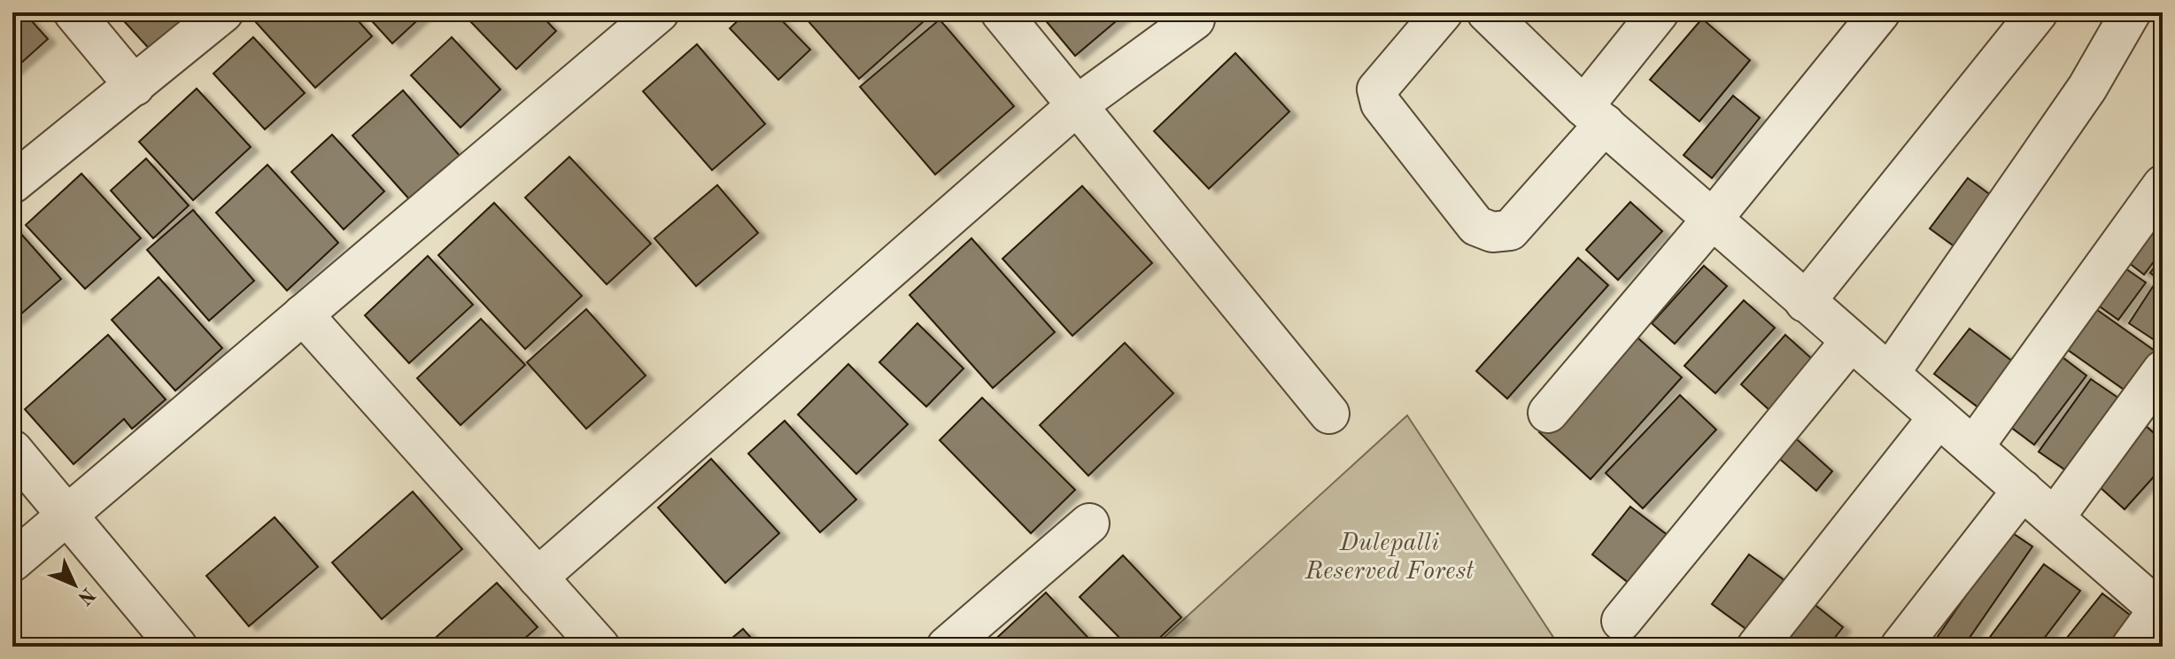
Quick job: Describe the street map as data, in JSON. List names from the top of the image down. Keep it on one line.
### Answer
{"parks":["Dulepalli Reserved Forest"],"north":"bottom right"}
